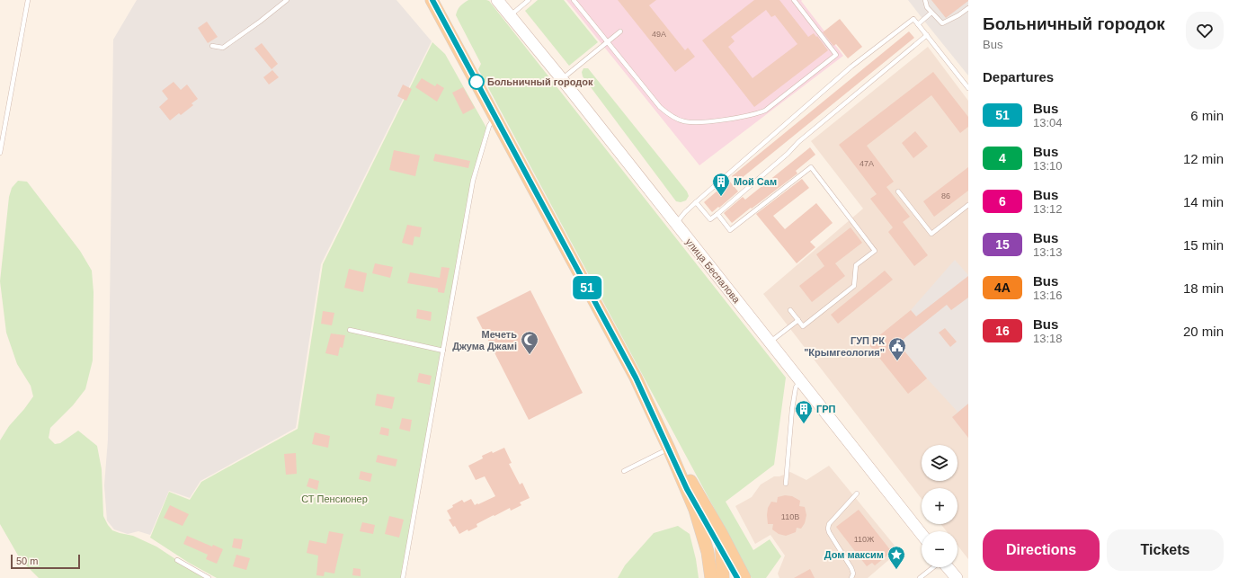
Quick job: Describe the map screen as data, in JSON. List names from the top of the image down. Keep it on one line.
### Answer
{"streets":{"main road":["улица Беспалова"]},"parks":["СТ Пенсионер"],"places":{"other":["Больничный городок"],"building":["Мой Сам","ГРП"],"mosque":["Мечеть Джума Джамі"],"public building":["ГУП РК \"Крымгеология\""],"place":["Дом максим"]},"lines":["bus line 51"],"house_numbers":["49А","47А","86","110В","110Ж"],"scale_bar":"50 m","page":{"on_map":"51","heading":[["Больничный городок","Bus"],"Departures"],"list":[{"mark":"51","name":"Bus","note":"13:04","value":"6 min"},{"mark":"4","name":"Bus","note":"13:10","value":"12 min"},{"mark":"6","name":"Bus","note":"13:12","value":"14 min"},{"mark":"15","name":"Bus","note":"13:13","value":"15 min"},{"mark":"4А","name":"Bus","note":"13:16","value":"18 min"},{"mark":"16","name":"Bus","note":"13:18","value":"20 min"}],"map_buttons":["+","−"],"buttons":["Directions","Tickets"],"scale":"50 m"}}
